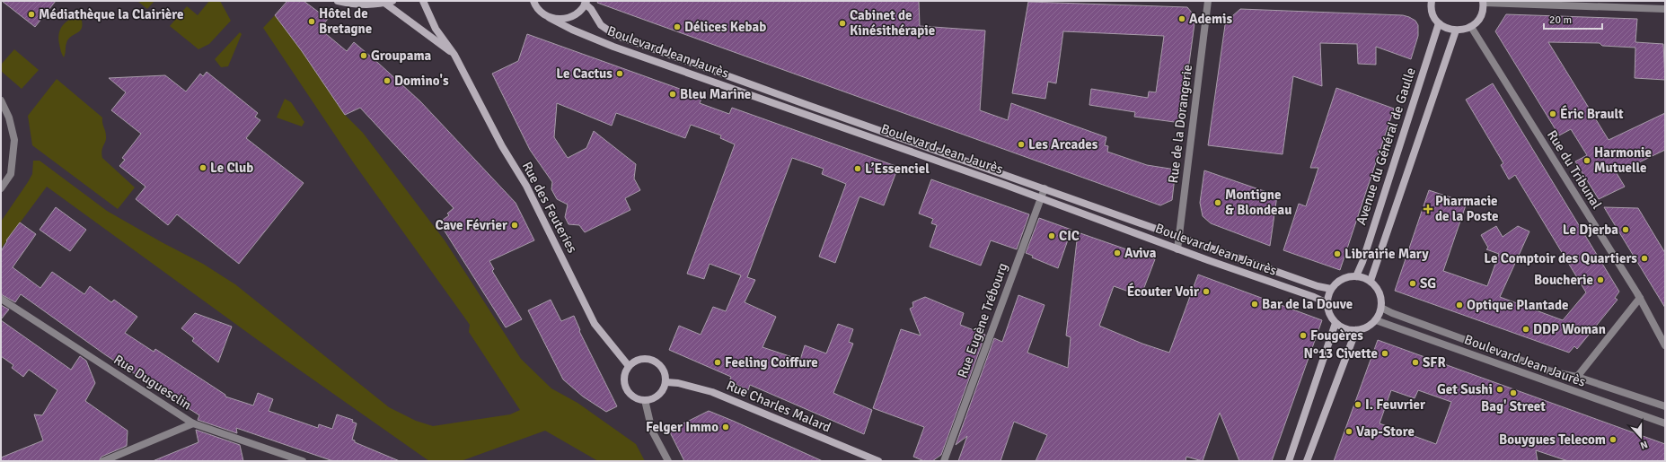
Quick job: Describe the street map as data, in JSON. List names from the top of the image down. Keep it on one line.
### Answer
{"streets":{"main road":["Boulevard Jean Jaurès","Avenue du Général de Gaulle","Rue des Feuteries","Rue Charles Malard"],"street":["Rue de la Dorangerie","Rue du Tribunal","Rue Eugène Trébourg","Rue Duguesclin"]},"crossings":[["Boulevard Jean Jaurès","Rue de la Dorangerie"],["Boulevard Jean Jaurès","Avenue du Général de Gaulle"],["Boulevard Jean Jaurès","Rue Eugène Trébourg"],["Rue des Feuteries","Rue Charles Malard"]],"places":{"other":["Médiathèque la Clairière","Ademis","Hôtel de Bretagne","Cabinet de Kinésithérapie","Délices Kebab","Groupama","Le Cactus","Domino's","Bleu Marine","Éric Brault","Les Arcades","Harmonie Mutuelle","Le Club","L’Essenciel","Montigne & Blondeau","Cave Février","Le Djerba","CIC","Aviva","Librairie Mary","Le Comptoir des Quartiers","Boucherie","SG","Écouter Voir","Bar de la Douve","Optique Plantade","DDP Woman","Fougères","N°13 Civette","Feeling Coiffure","SFR","Get Sushi","Bag' Street","I. Feuvrier","Felger Immo","Vap-Store","Bouygues Telecom"],"health":["Pharmacie de la Poste"]},"scale_bar":"20 m","north":"bottom"}
